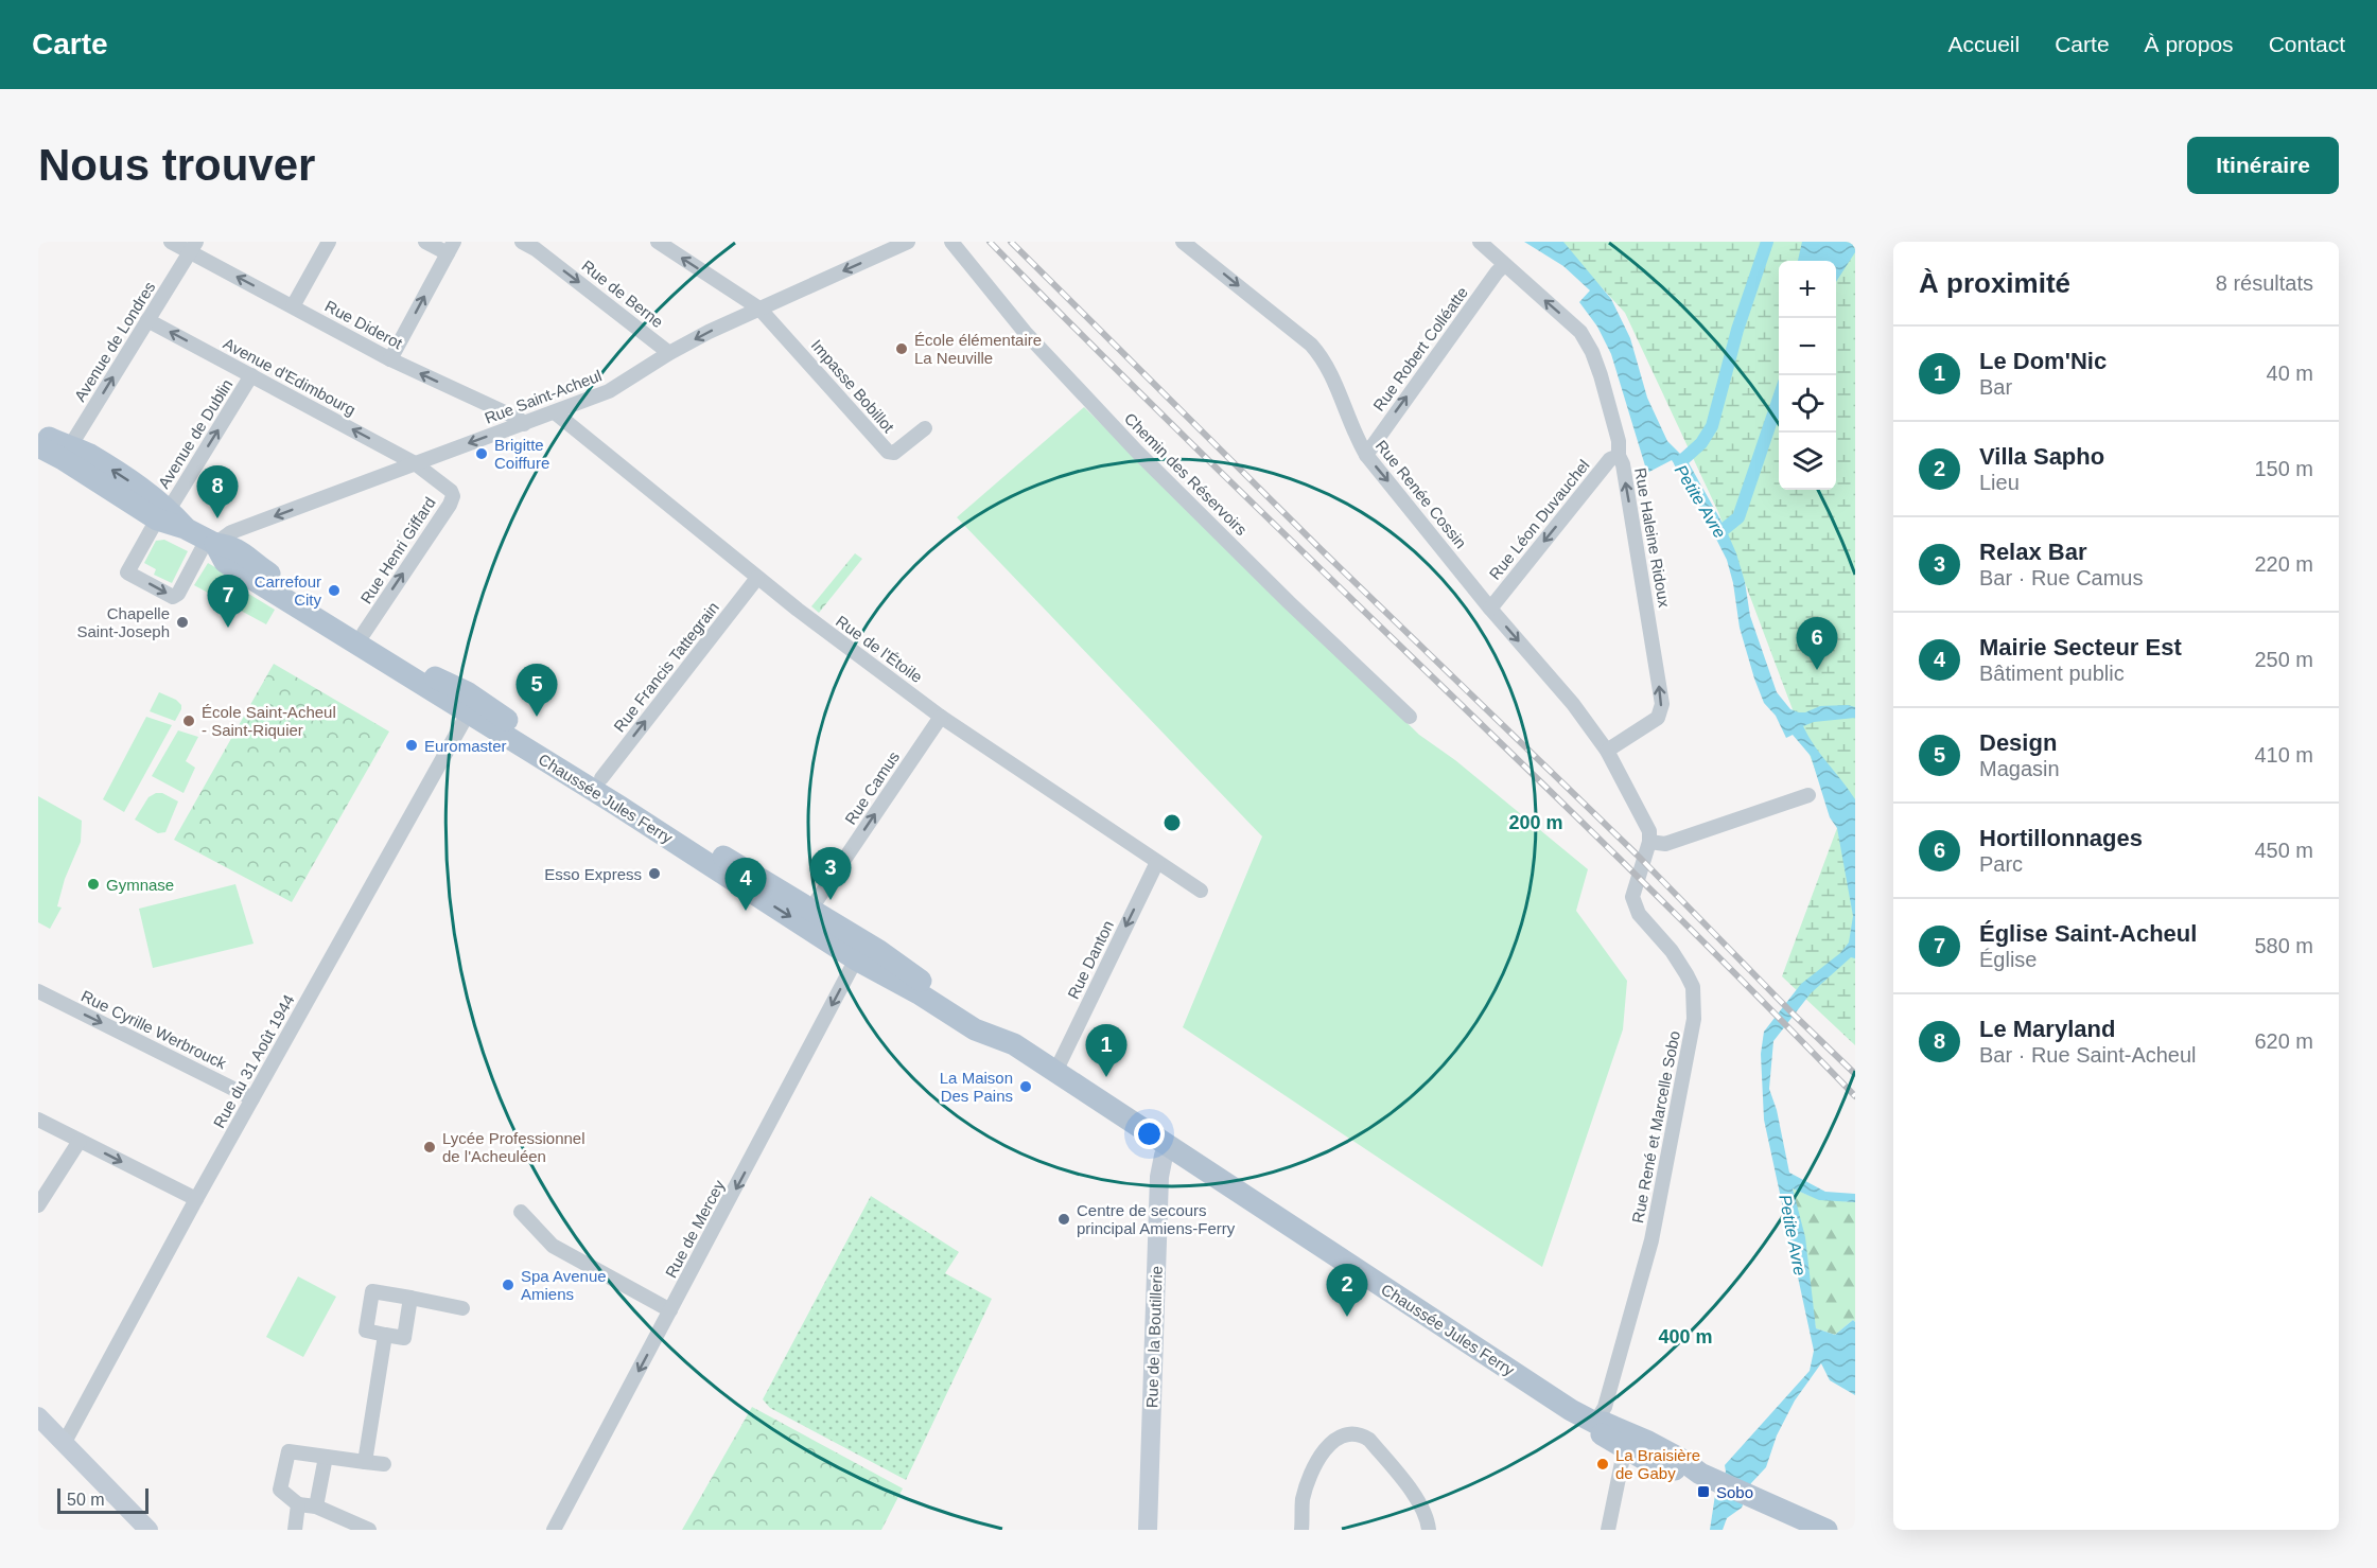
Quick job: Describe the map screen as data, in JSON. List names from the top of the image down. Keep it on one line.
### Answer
{"streets":{"main road":["Chaussée Jules Ferry"],"street":["Rue de Berne","Rue Diderot","Avenue de Londres","Rue Robert Colléatte","Avenue d'Edimbourg","Impasse Bobillot","Rue Saint-Acheul","Avenue de Dublin","Chemin des Réservoirs","Rue Renée Cossin","Rue Léon Duvauchel","Rue Haleine Ridoux","Rue Henri Giffard","Rue de l'Étoile","Rue Francis Tattegrain","Rue Camus","Rue Danton","Rue Cyrille Werbrouck","Rue du 31 Août 1944","Rue René et Marcelle Sobo","Rue de Mercey","Rue de la Boutillerie"]},"crossings":[["Rue de Berne","Rue Saint-Acheul"],["Rue Diderot","Avenue de Londres"],["Rue Diderot","Rue Saint-Acheul"],["Avenue de Londres","Avenue d'Edimbourg"],["Avenue de Londres","Chaussée Jules Ferry"],["Rue Robert Colléatte","Rue Renée Cossin"],["Rue Robert Colléatte","Rue Haleine Ridoux"],["Avenue d'Edimbourg","Rue Saint-Acheul"],["Avenue d'Edimbourg","Avenue de Dublin"],["Avenue d'Edimbourg","Rue Henri Giffard"],["Impasse Bobillot","Rue Saint-Acheul"],["Rue Saint-Acheul","Rue Henri Giffard"],["Rue Saint-Acheul","Rue de l'Étoile"],["Rue Saint-Acheul","Chaussée Jules Ferry"],["Avenue de Dublin","Chaussée Jules Ferry"],["Rue Renée Cossin","Rue Léon Duvauchel"],["Rue Renée Cossin","Rue Haleine Ridoux"],["Rue Léon Duvauchel","Rue Haleine Ridoux"],["Rue de l'Étoile","Rue Francis Tattegrain"],["Rue de l'Étoile","Rue Camus"],["Rue de l'Étoile","Rue Danton"],["Rue Francis Tattegrain","Chaussée Jules Ferry"],["Rue Camus","Chaussée Jules Ferry"],["Chaussée Jules Ferry","Rue Danton"],["Chaussée Jules Ferry","Rue du 31 Août 1944"],["Chaussée Jules Ferry","Rue René et Marcelle Sobo"],["Chaussée Jules Ferry","Rue de Mercey"],["Chaussée Jules Ferry","Rue de la Boutillerie"],["Rue Cyrille Werbrouck","Rue du 31 Août 1944"]],"one_way":["Rue Diderot","Avenue de Londres","Rue Robert Colléatte","Avenue d'Edimbourg","Rue Saint-Acheul","Avenue de Dublin","Rue Renée Cossin","Rue Léon Duvauchel","Rue Haleine Ridoux","Rue Henri Giffard","Rue Francis Tattegrain","Rue Camus","Rue Danton","Rue de Mercey"],"water":["Petite Avre"],"places":{"other":["École élémentaire La Neuville","Brigitte Coiffure","Carrefour City","Chapelle Saint-Joseph","École Saint-Acheul - Saint-Riquier","Euromaster","Esso Express","Gymnase","La Maison Des Pains","Lycée Professionnel de l'Acheuléen","Centre de secours principal Amiens-Ferry","Spa Avenue Amiens","La Braisière de Gaby"],"transit":["Sobo"]},"scale_bar":"50 m","page":{"header":"Carte","nav":["Accueil","Carte","À propos","Contact"],"buttons":"Itinéraire","title":"Nous trouver","heading":["À proximité","8 résultats"],"map_buttons":["+","−"],"list":[{"mark":"1","name":"Le Dom'Nic","note":"Bar","value":"40 m"},{"mark":"2","name":"Villa Sapho","note":"Lieu","value":"150 m"},{"mark":"3","name":"Relax Bar","note":"Bar · Rue Camus","value":"220 m"},{"mark":"4","name":"Mairie Secteur Est","note":"Bâtiment public","value":"250 m"},{"mark":"5","name":"Design","note":"Magasin","value":"410 m"},{"mark":"6","name":"Hortillonnages","note":"Parc","value":"450 m"},{"mark":"7","name":"Église Saint-Acheul","note":"Église","value":"580 m"},{"mark":"8","name":"Le Maryland","note":"Bar · Rue Saint-Acheul","value":"620 m"}],"pins":["8","7","6","5","3","4","1","2"],"scale":"50 m"},"rings":["200 m","400 m"]}
